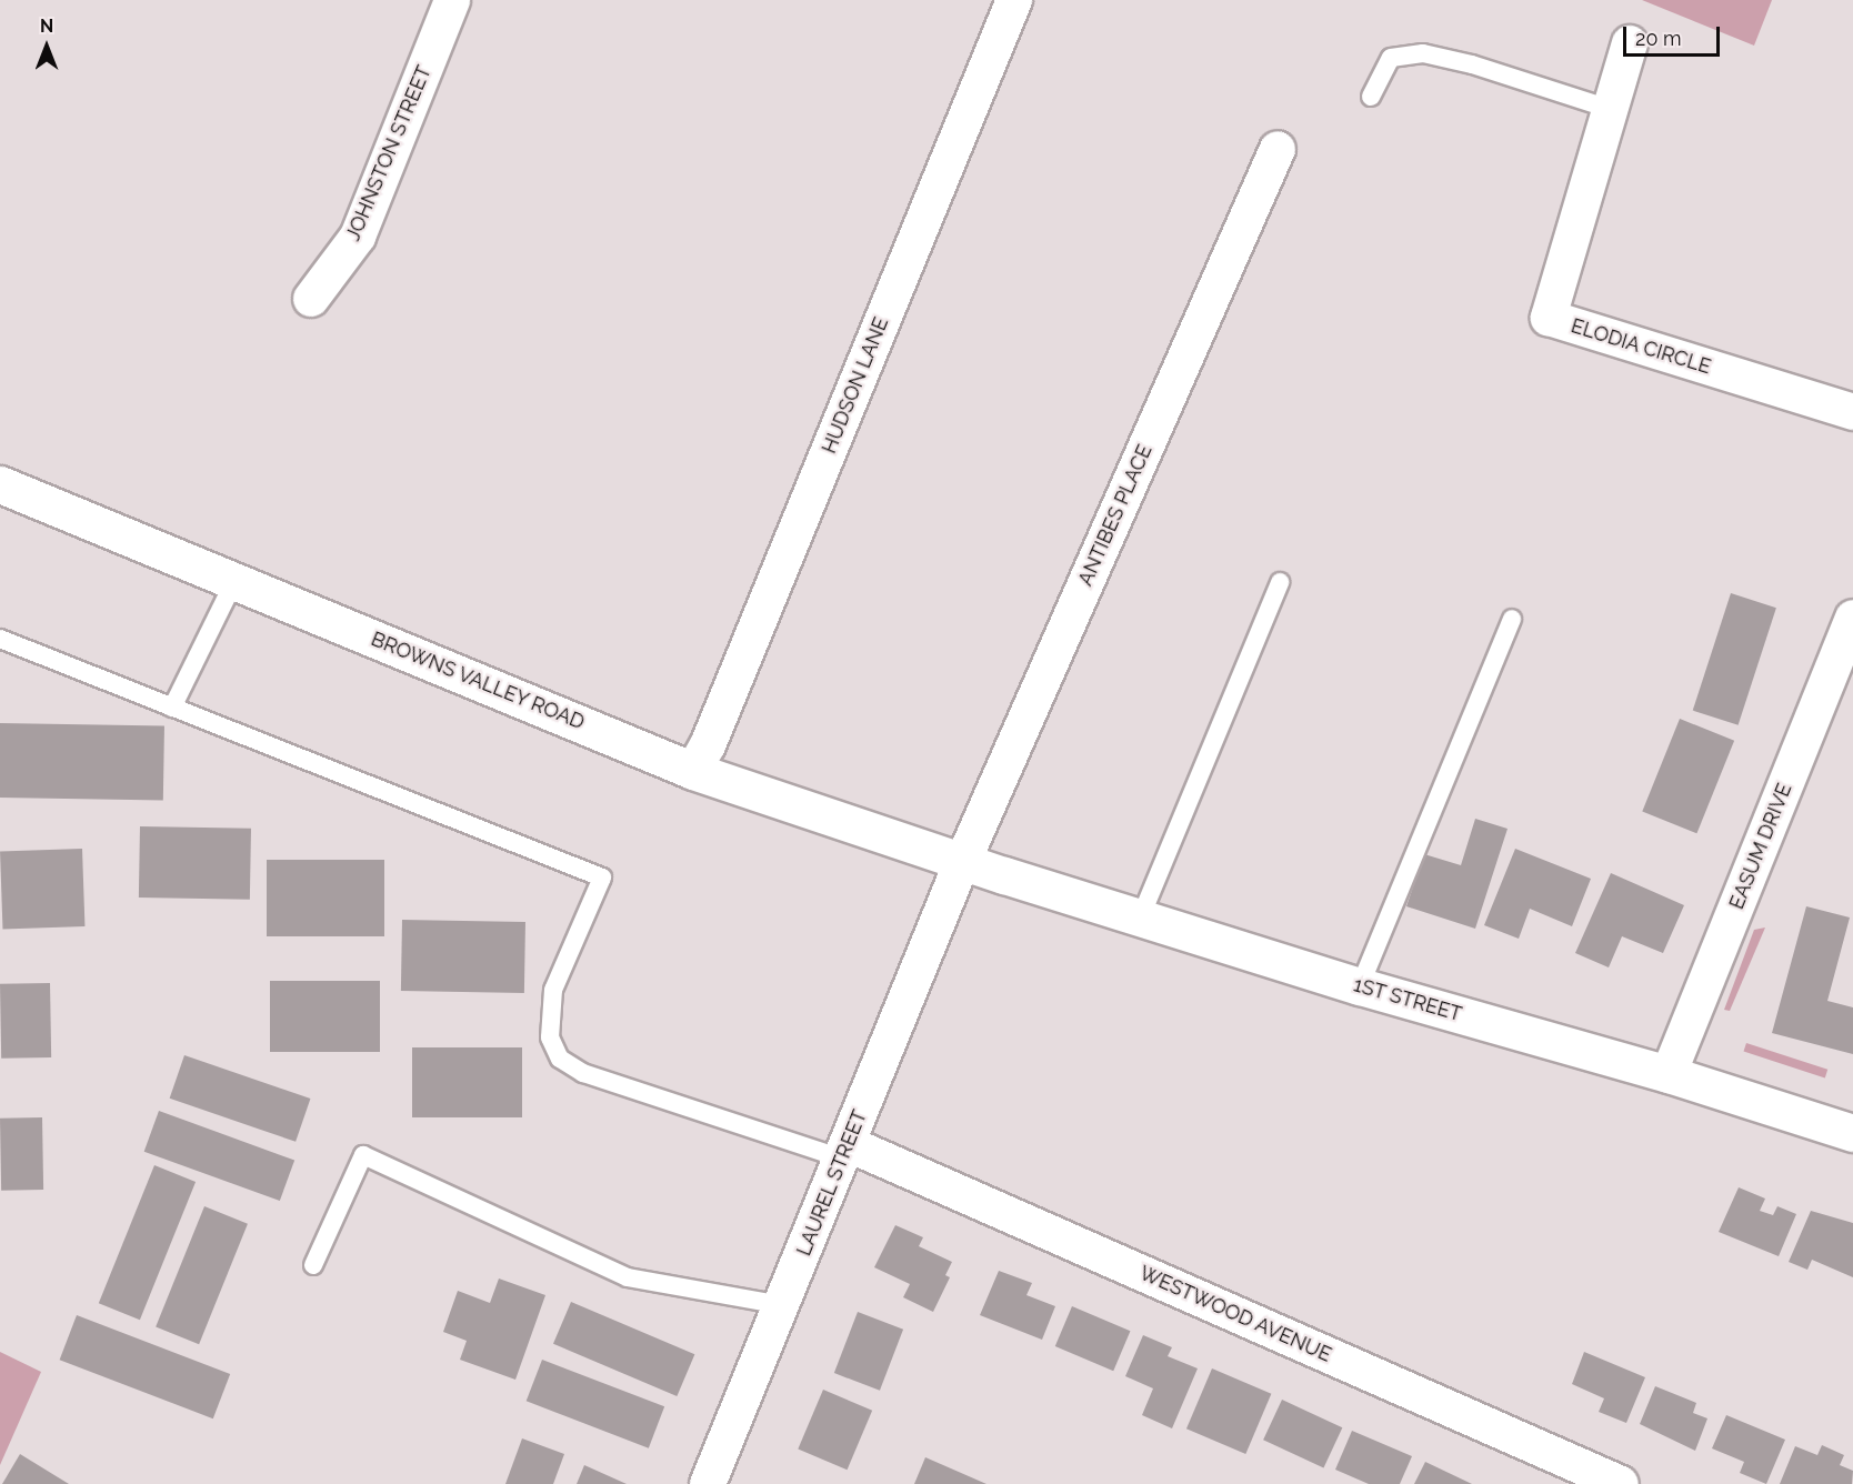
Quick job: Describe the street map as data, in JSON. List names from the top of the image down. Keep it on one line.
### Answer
{"streets":{"main road":["BROWNS VALLEY ROAD","1ST STREET"],"street":["JOHNSTON STREET","ELODIA CIRCLE","HUDSON LANE","ANTIBES PLACE","EASUM DRIVE","LAUREL STREET","WESTWOOD AVENUE"]},"crossings":[["HUDSON LANE","BROWNS VALLEY ROAD"],["ANTIBES PLACE","BROWNS VALLEY ROAD"],["ANTIBES PLACE","1ST STREET"],["ANTIBES PLACE","LAUREL STREET"],["BROWNS VALLEY ROAD","1ST STREET"],["BROWNS VALLEY ROAD","LAUREL STREET"],["EASUM DRIVE","1ST STREET"],["1ST STREET","LAUREL STREET"],["LAUREL STREET","WESTWOOD AVENUE"]],"scale_bar":"20 m","north":"top"}
